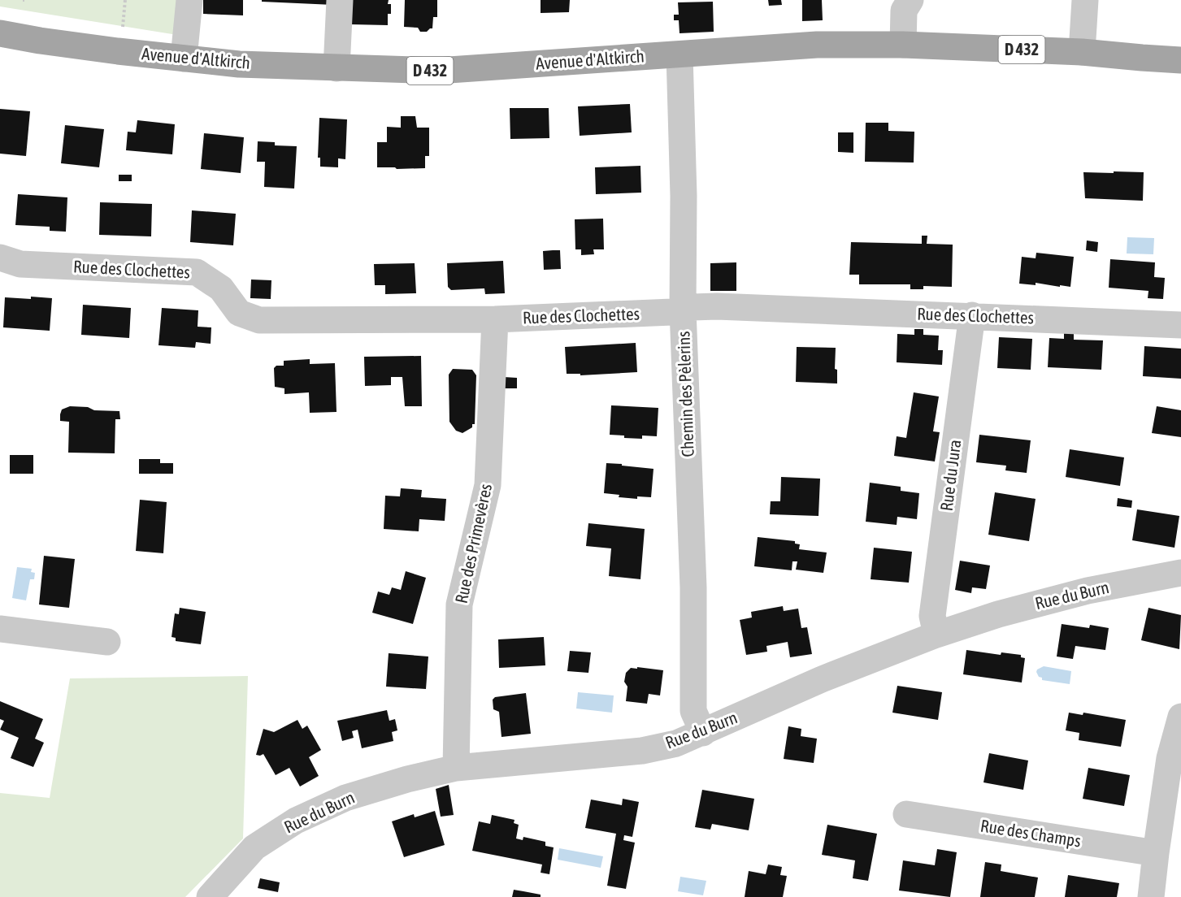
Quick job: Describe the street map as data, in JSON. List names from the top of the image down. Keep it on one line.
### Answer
{"streets":{"main road":["D 432","Avenue d'Altkirch"],"street":["Rue des Clochettes","Chemin des Pèlerins","Rue du Jura","Rue des Primevères","Rue du Burn","Rue des Champs"]},"crossings":[["Avenue d'Altkirch","Chemin des Pèlerins"],["Rue des Clochettes","Chemin des Pèlerins"],["Rue des Clochettes","Rue du Jura"],["Rue des Clochettes","Rue des Primevères"],["Chemin des Pèlerins","Rue du Burn"],["Rue du Jura","Rue du Burn"],["Rue des Primevères","Rue du Burn"]]}
